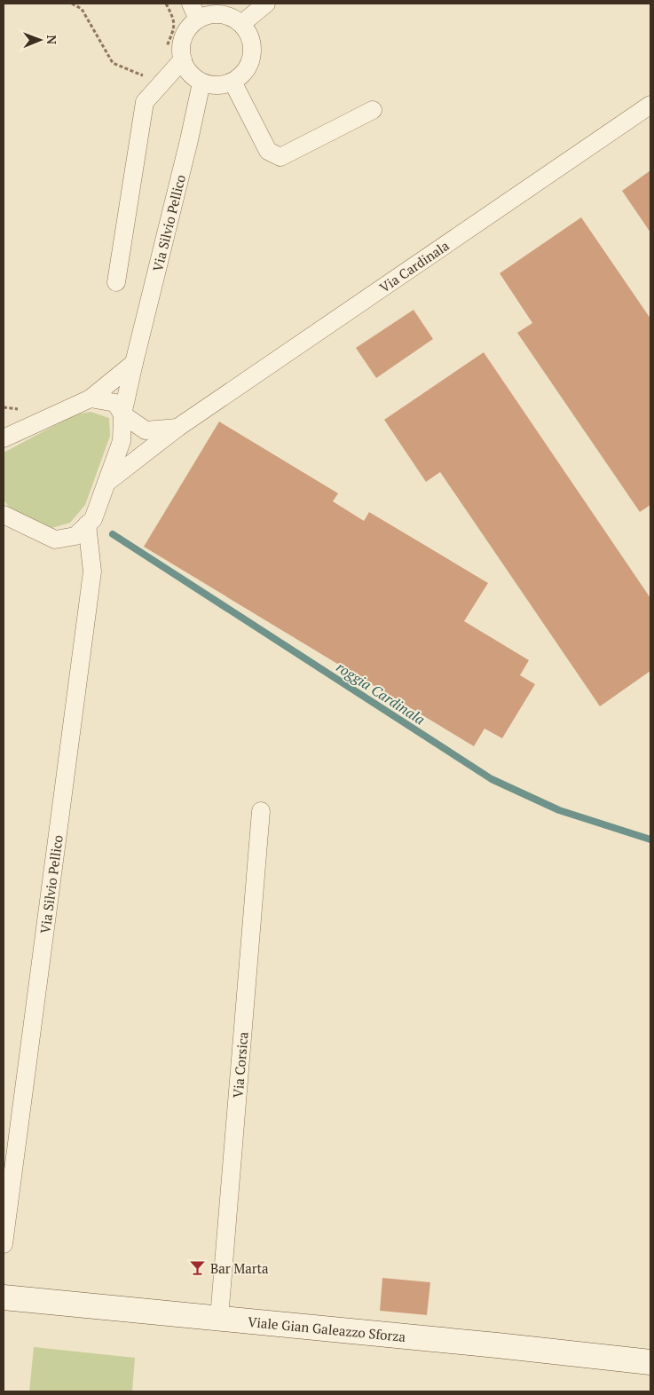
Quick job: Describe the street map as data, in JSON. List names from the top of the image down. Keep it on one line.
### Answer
{"streets":{"street":["Via Silvio Pellico","Via Cardinala","Via Corsica","Viale Gian Galeazzo Sforza"]},"crossings":[["Via Silvio Pellico","Via Cardinala"],["Via Corsica","Viale Gian Galeazzo Sforza"]],"water":["roggia Cardinala"],"places":{"bar":["Bar Marta"]},"north":"right"}
